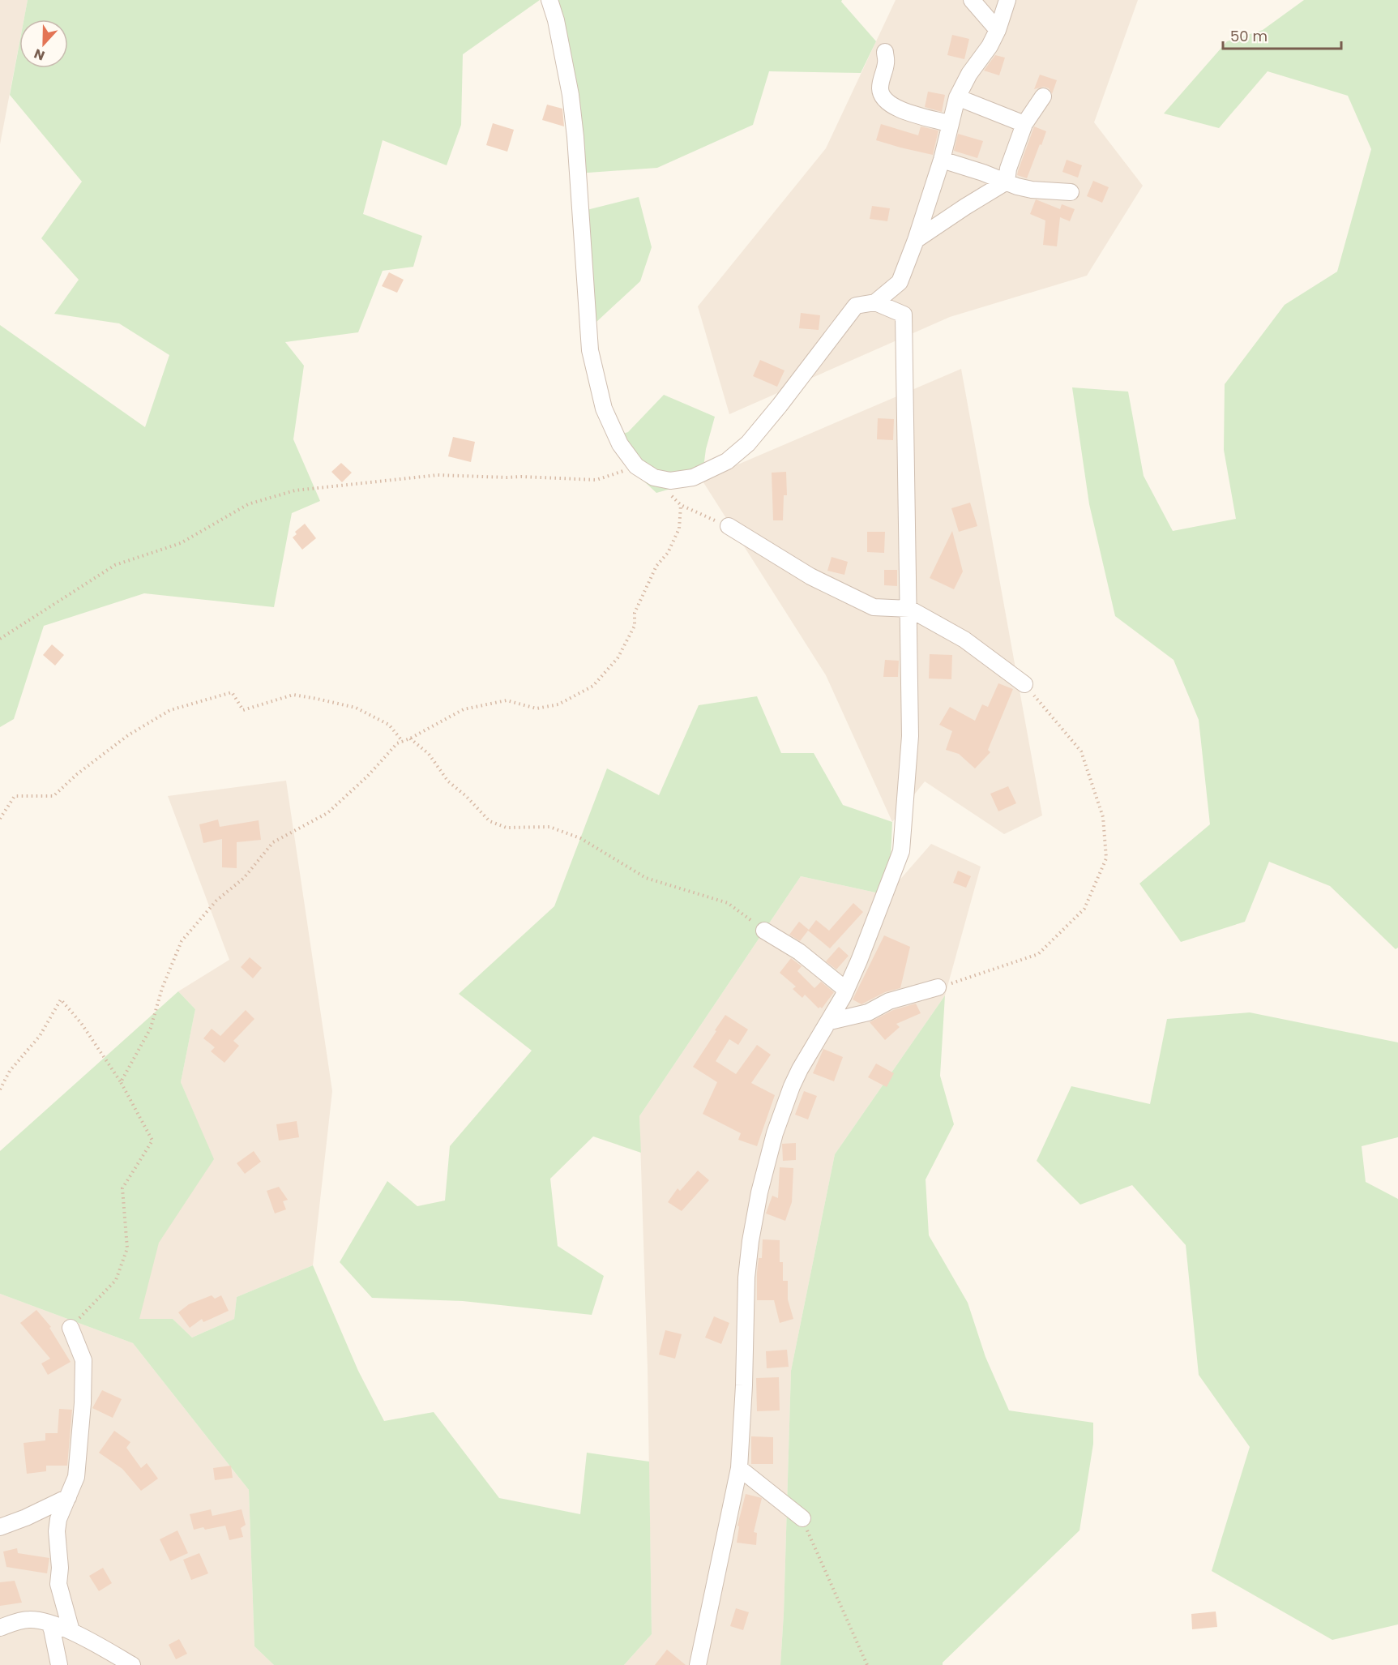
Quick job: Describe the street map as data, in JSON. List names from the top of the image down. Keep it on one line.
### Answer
{"scale_bar":"50 m","north":"bottom"}
